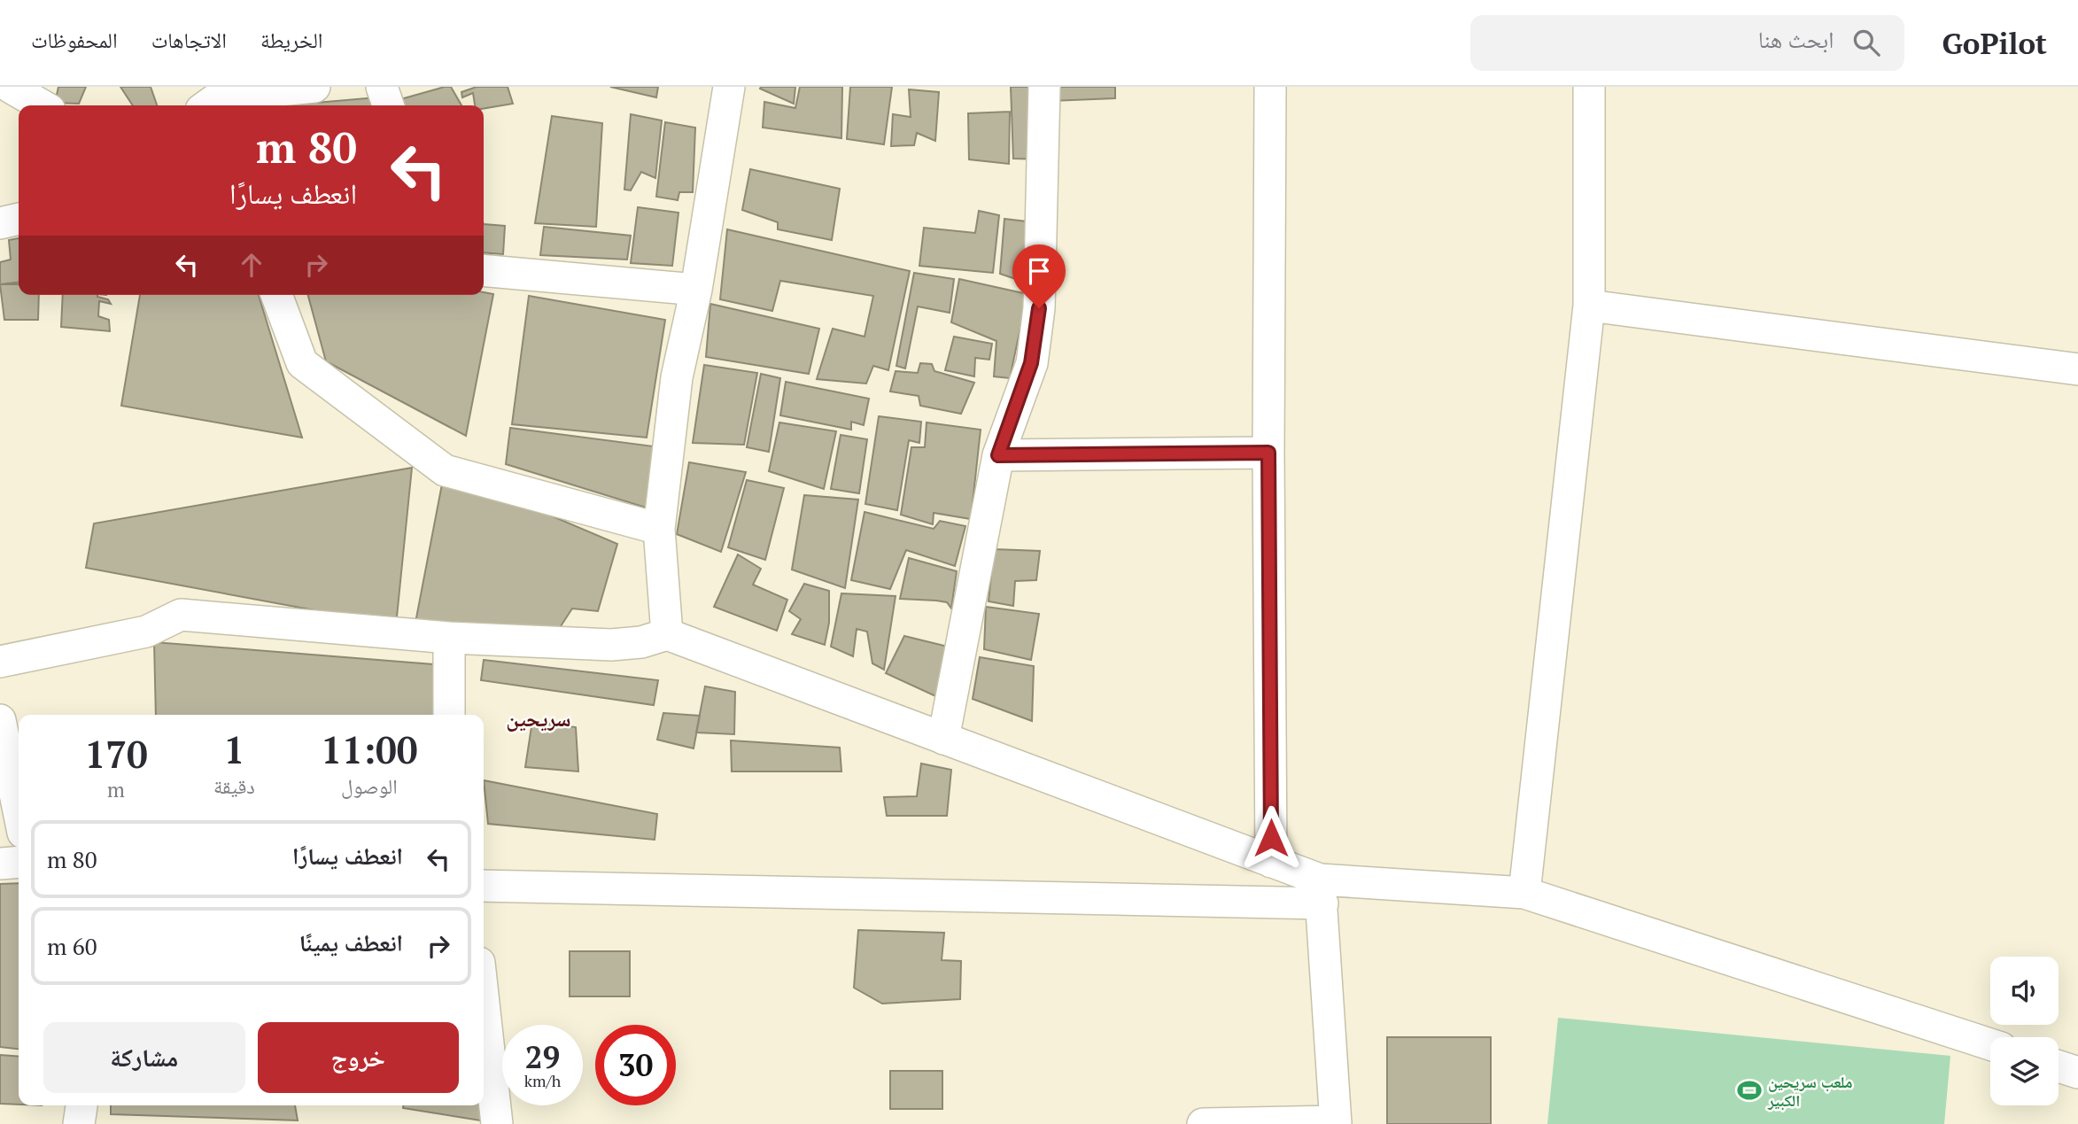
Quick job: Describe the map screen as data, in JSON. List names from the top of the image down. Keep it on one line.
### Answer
{"districts":["سريحين"],"places":{"sports":["ملعب سريحين الكبير"]},"page":{"header":"GoPilot","search":"ابحث هنا","nav":["الخريطة","الاتجاهات","المحفوظات"],"turn":["80 m","انعطف يسارًا"],"eta":["11:00","الوصول","1","دقيقة","170","m"],"list":[{"name":"انعطف يسارًا","value":"80 m"},{"name":"انعطف يمينًا","value":"60 m"}],"buttons":["خروج","مشاركة"],"speed":"29 km/h","limit":"30"}}
